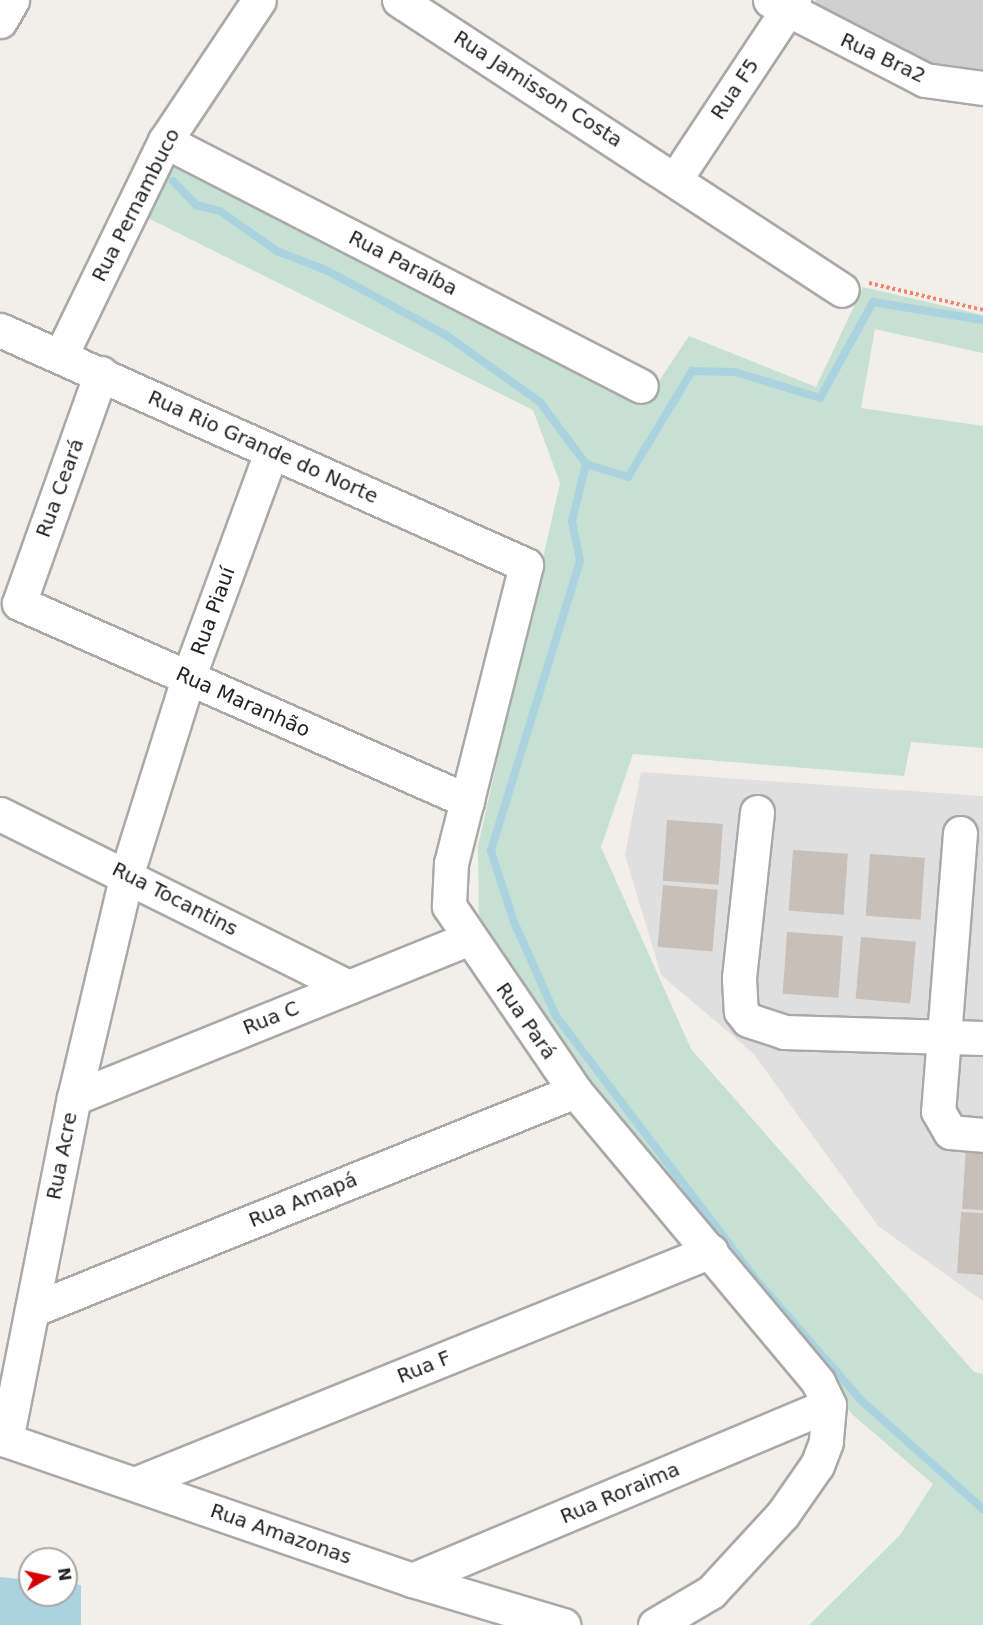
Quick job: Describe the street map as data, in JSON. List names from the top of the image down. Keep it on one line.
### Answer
{"streets":{"street":["Rua Bra2","Rua Jamisson Costa","Rua F5","Rua Pernambuco","Rua Paraíba","Rua Rio Grande do Norte","Rua Ceará","Rua Piauí","Rua Maranhão","Rua Tocantins","Rua C","Rua Pará","Rua Acre","Rua Amapá","Rua F","Rua Roraima","Rua Amazonas"]},"crossings":[["Rua Bra2","Rua F5"],["Rua Jamisson Costa","Rua F5"],["Rua Pernambuco","Rua Paraíba"],["Rua Pernambuco","Rua Rio Grande do Norte"],["Rua Rio Grande do Norte","Rua Ceará"],["Rua Rio Grande do Norte","Rua Piauí"],["Rua Rio Grande do Norte","Rua Pará"],["Rua Ceará","Rua Maranhão"],["Rua Piauí","Rua Maranhão"],["Rua Piauí","Rua Tocantins"],["Rua Piauí","Rua Acre"],["Rua Maranhão","Rua Pará"],["Rua Tocantins","Rua C"],["Rua Tocantins","Rua Acre"],["Rua C","Rua Pará"],["Rua C","Rua Acre"],["Rua Pará","Rua Amapá"],["Rua Pará","Rua F"],["Rua Pará","Rua Roraima"],["Rua Acre","Rua Amapá"],["Rua Acre","Rua Amazonas"],["Rua F","Rua Amazonas"],["Rua Roraima","Rua Amazonas"]],"north":"right"}
